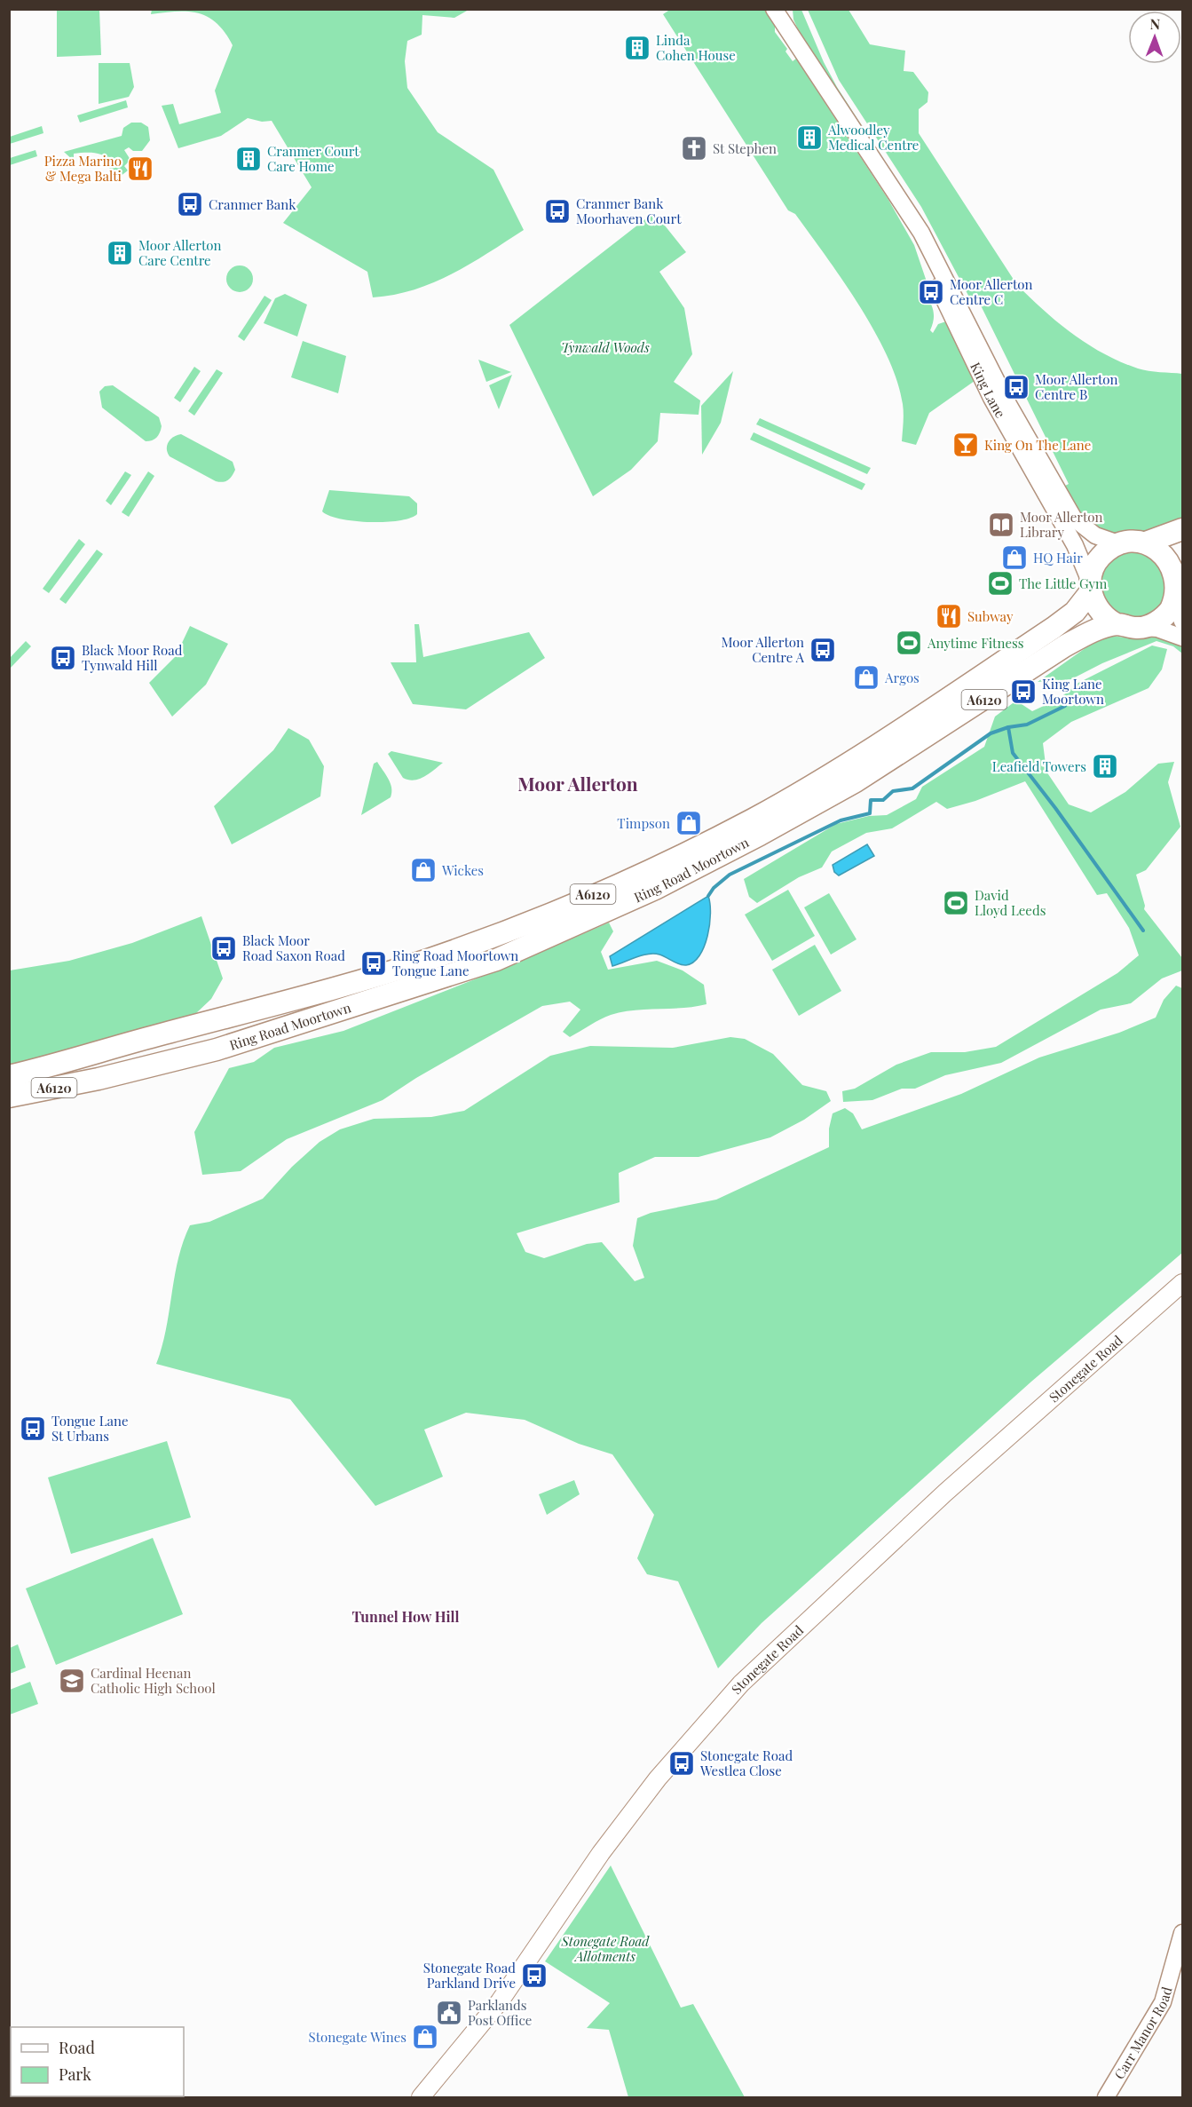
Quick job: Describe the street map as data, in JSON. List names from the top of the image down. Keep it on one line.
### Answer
{"streets":{"highway":["A6120","Ring Road Moortown"],"main road":["Stonegate Road"],"street":["King Lane","Carr Manor Road"]},"crossings":[["King Lane","A6120"],["King Lane","Ring Road Moortown"],["A6120","Ring Road Moortown"]],"districts":["Moor Allerton","Tunnel How Hill"],"parks":["Tynwald Woods","Stonegate Road Allotments"],"places":{"building":["Linda Cohen House","Alwoodley Medical Centre","Cranmer Court Care Home","Moor Allerton Care Centre","Leafield Towers"],"church":["St Stephen"],"restaurant":["Pizza Marino & Mega Balti","Subway"],"bus stop":["Cranmer Bank","Cranmer Bank Moorhaven Court","Moor Allerton Centre C","Moor Allerton Centre B","Moor Allerton Centre A","Black Moor Road Tynwald Hill","King Lane Moortown","Black Moor Road Saxon Road","Ring Road Moortown Tongue Lane","Tongue Lane St Urbans","Stonegate Road Westlea Close","Stonegate Road Parkland Drive"],"bar":["King On The Lane"],"library":["Moor Allerton Library"],"shop":["HQ Hair","Argos","Timpson","Wickes","Stonegate Wines"],"sports":["The Little Gym","Anytime Fitness","David Lloyd Leeds"],"school or university":["Cardinal Heenan Catholic High School"],"public building":["Parklands Post Office"]},"legend":["Road","Park"],"north":"top"}
